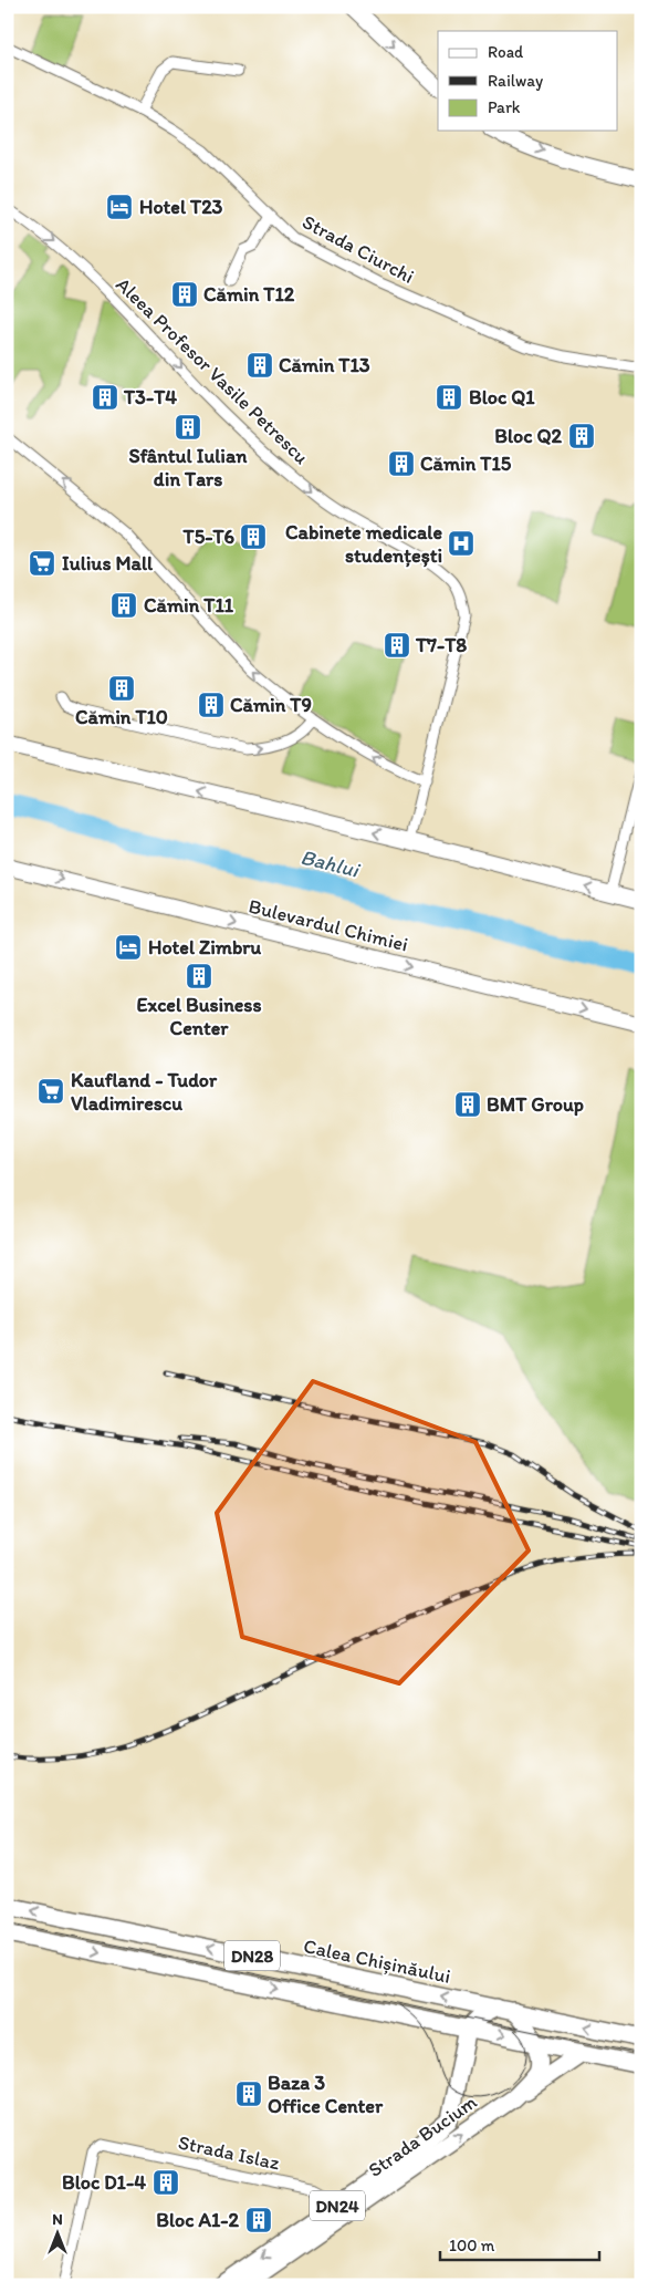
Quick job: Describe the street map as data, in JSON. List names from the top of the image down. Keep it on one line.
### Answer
{"streets":{"main road":["Bulevardul Chimiei","DN28","Calea Chișinăului","Strada Bucium","DN24"],"street":["Strada Ciurchi","Aleea Profesor Vasile Petrescu","Strada Islaz"]},"crossings":[["DN28","Strada Bucium"],["DN28","DN24"],["Calea Chișinăului","Strada Bucium"],["Strada Bucium","Strada Islaz"],["Strada Bucium","DN24"]],"one_way":["Aleea Profesor Vasile Petrescu"],"water":["Bahlui"],"places":{"hotel":["Hotel T23","Hotel Zimbru"],"building":["Cămin T12","Cămin T13","T3-T4","Bloc Q1","Sfântul Iulian din Tars","Bloc Q2","Cămin T15","T5-T6","Cămin T11","T7-T8","Cămin T10","Cămin T9","Excel Business Center","BMT Group","Baza 3 Office Center","Bloc D1-4","Bloc A1-2"],"hospital":["Cabinete medicale studențești"],"supermarket":["Iulius Mall","Kaufland - Tudor Vladimirescu"]},"legend":["Road","Railway","Park"],"scale_bar":"100 m","north":"top"}
